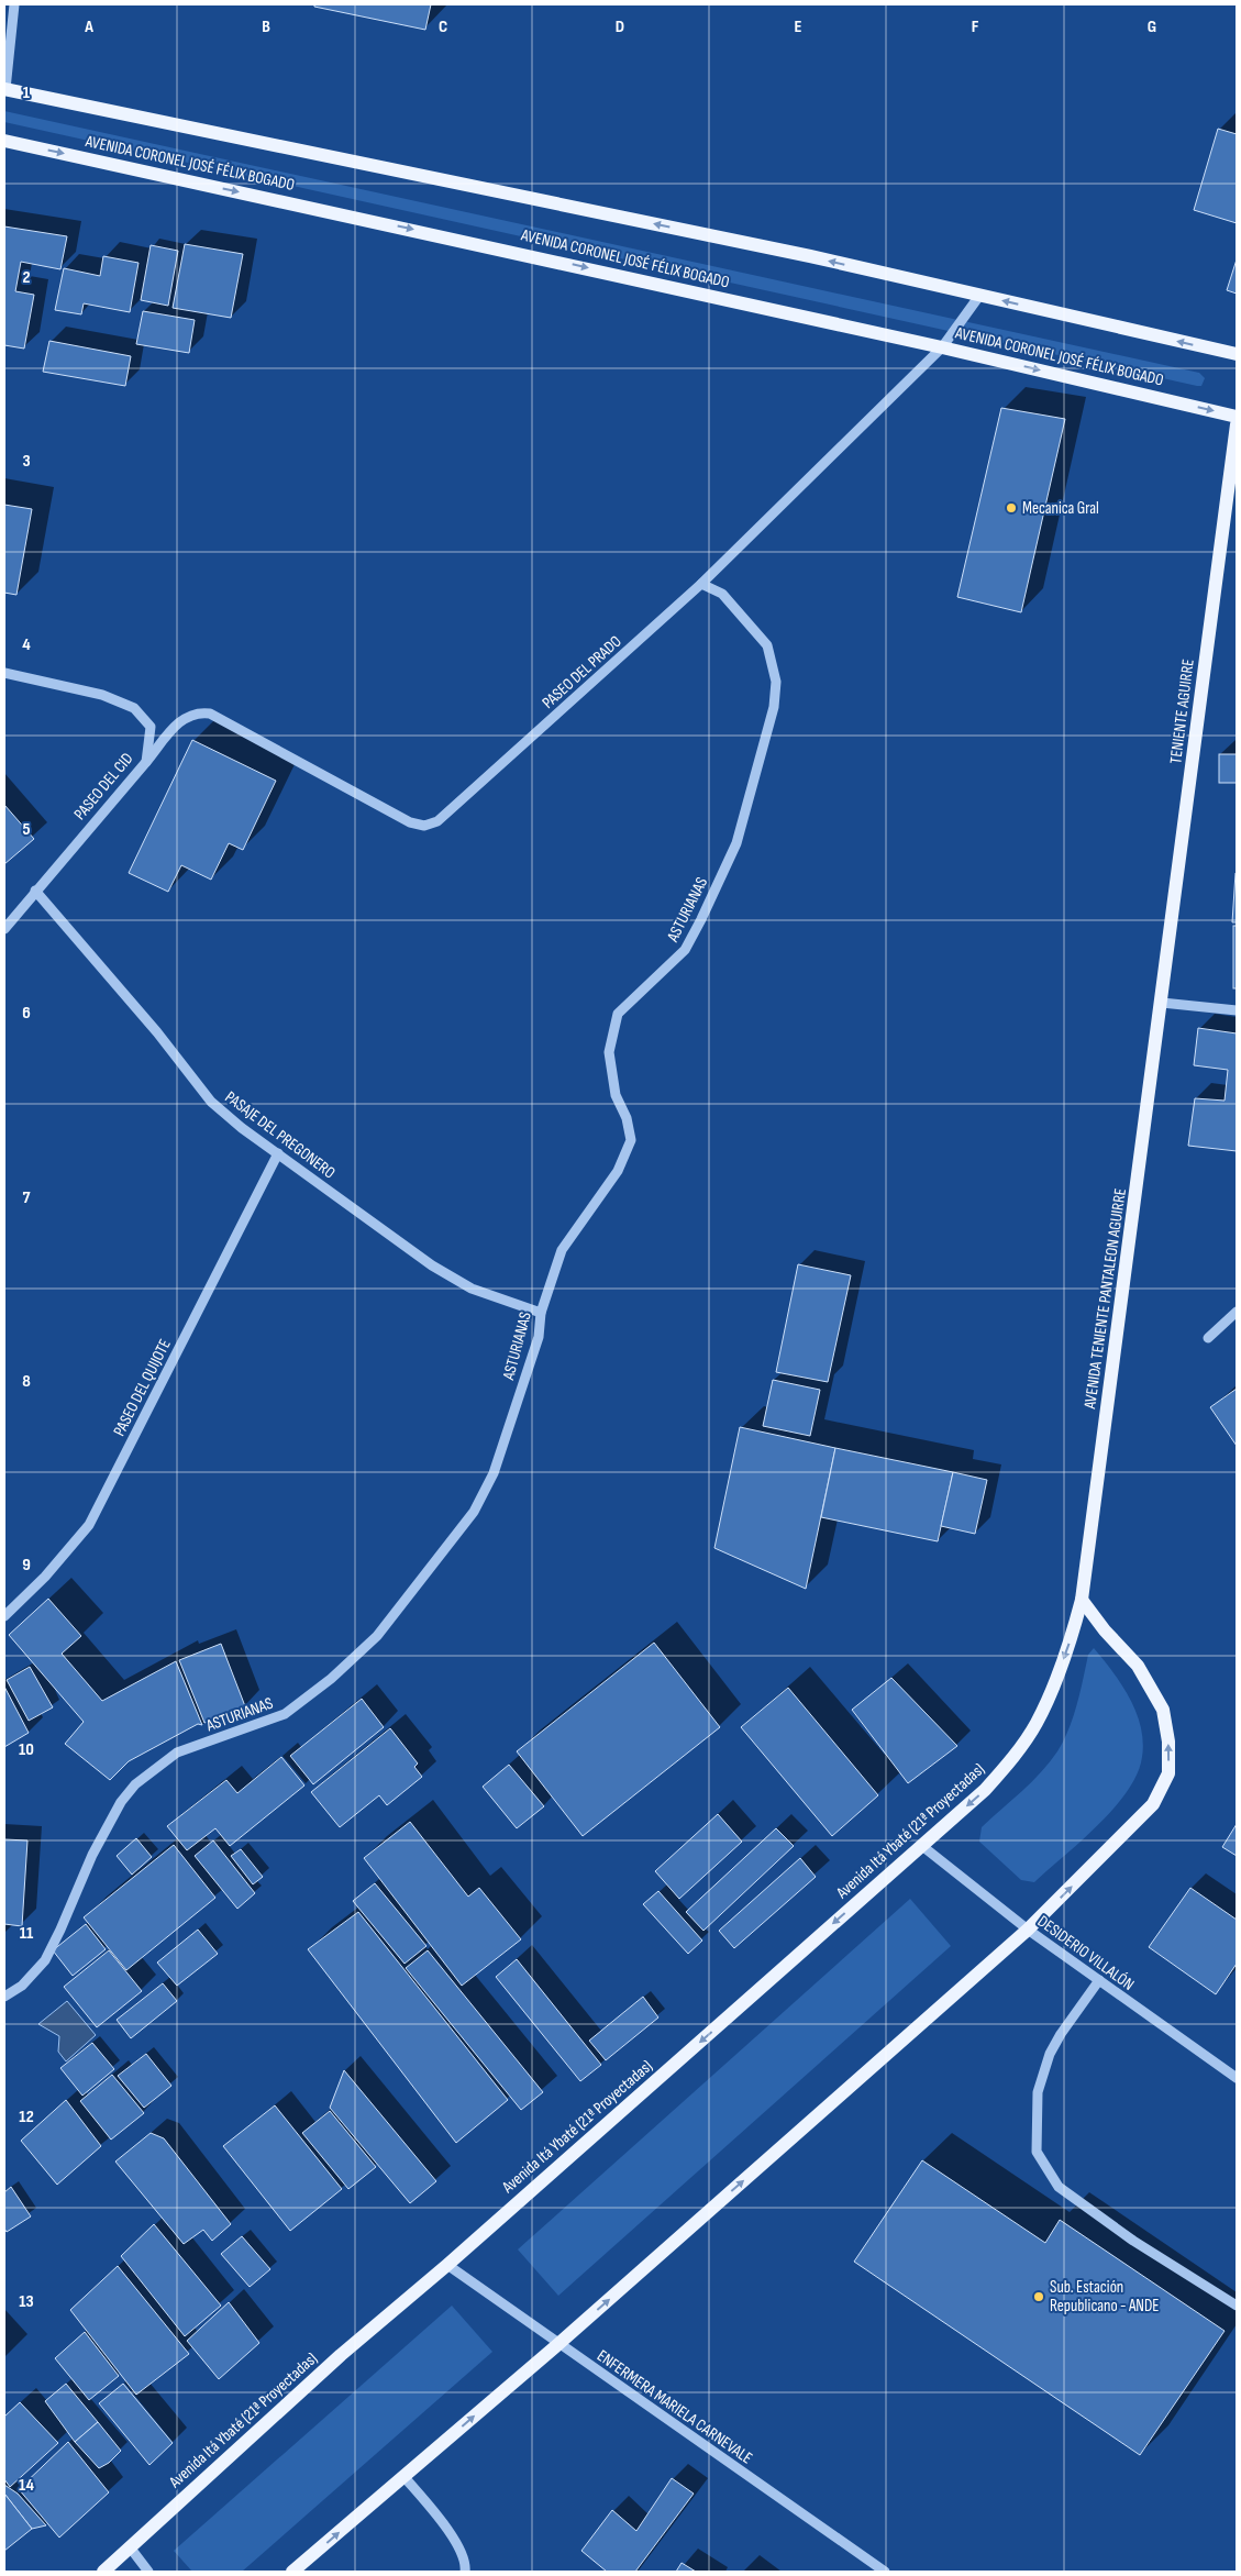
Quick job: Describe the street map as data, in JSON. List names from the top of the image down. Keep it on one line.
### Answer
{"streets":{"main road":["AVENIDA CORONEL JOSÉ FÉLIX BOGADO","TENIENTE AGUIRRE","AVENIDA TENIENTE PANTALEON AGUIRRE","Avenida Itá Ybaté (21ª Proyectadas)"],"street":["PASEO DEL PRADO","PASEO DEL CID","ASTURIANAS","PASAJE DEL PREGONERO","PASEO DEL QUIJOTE","DESIDERIO VILLALÓN","ENFERMERA MARIELA CARNEVALE"]},"crossings":[["AVENIDA CORONEL JOSÉ FÉLIX BOGADO","PASEO DEL PRADO"],["PASEO DEL PRADO","PASEO DEL CID"],["PASEO DEL PRADO","ASTURIANAS"],["TENIENTE AGUIRRE","AVENIDA TENIENTE PANTALEON AGUIRRE"],["PASEO DEL CID","PASAJE DEL PREGONERO"],["ASTURIANAS","PASAJE DEL PREGONERO"],["PASAJE DEL PREGONERO","PASEO DEL QUIJOTE"],["AVENIDA TENIENTE PANTALEON AGUIRRE","Avenida Itá Ybaté (21ª Proyectadas)"],["Avenida Itá Ybaté (21ª Proyectadas)","DESIDERIO VILLALÓN"],["Avenida Itá Ybaté (21ª Proyectadas)","ENFERMERA MARIELA CARNEVALE"]],"one_way":["Avenida Itá Ybaté (21ª Proyectadas)"],"places":["Mecanica Gral","Sub. Estación Republicano - ANDE"],"grid":{"columns":["A","B","C","D","E","F","G"],"rows":["1","2","3","4","5","6","7","8","9","10","11","12","13","14"]}}
